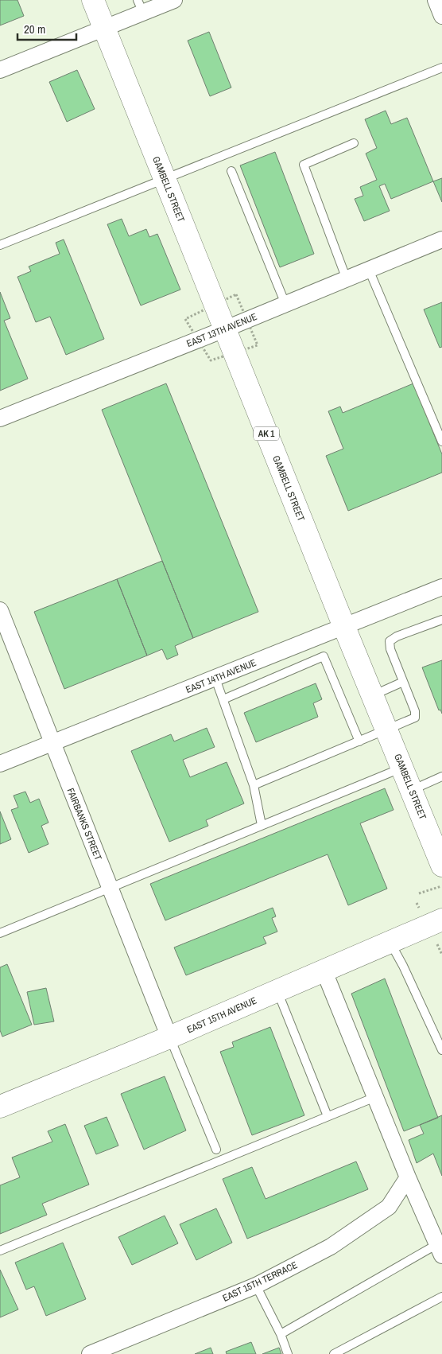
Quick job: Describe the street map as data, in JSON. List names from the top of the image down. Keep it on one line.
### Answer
{"streets":{"main road":["GAMBELL STREET","AK 1","EAST 15TH AVENUE"],"street":["EAST 13TH AVENUE","EAST 14TH AVENUE","FAIRBANKS STREET","EAST 15TH TERRACE"]},"crossings":[["GAMBELL STREET","EAST 13TH AVENUE"],["GAMBELL STREET","EAST 14TH AVENUE"],["EAST 14TH AVENUE","FAIRBANKS STREET"],["FAIRBANKS STREET","EAST 15TH AVENUE"]],"scale_bar":"20 m"}
